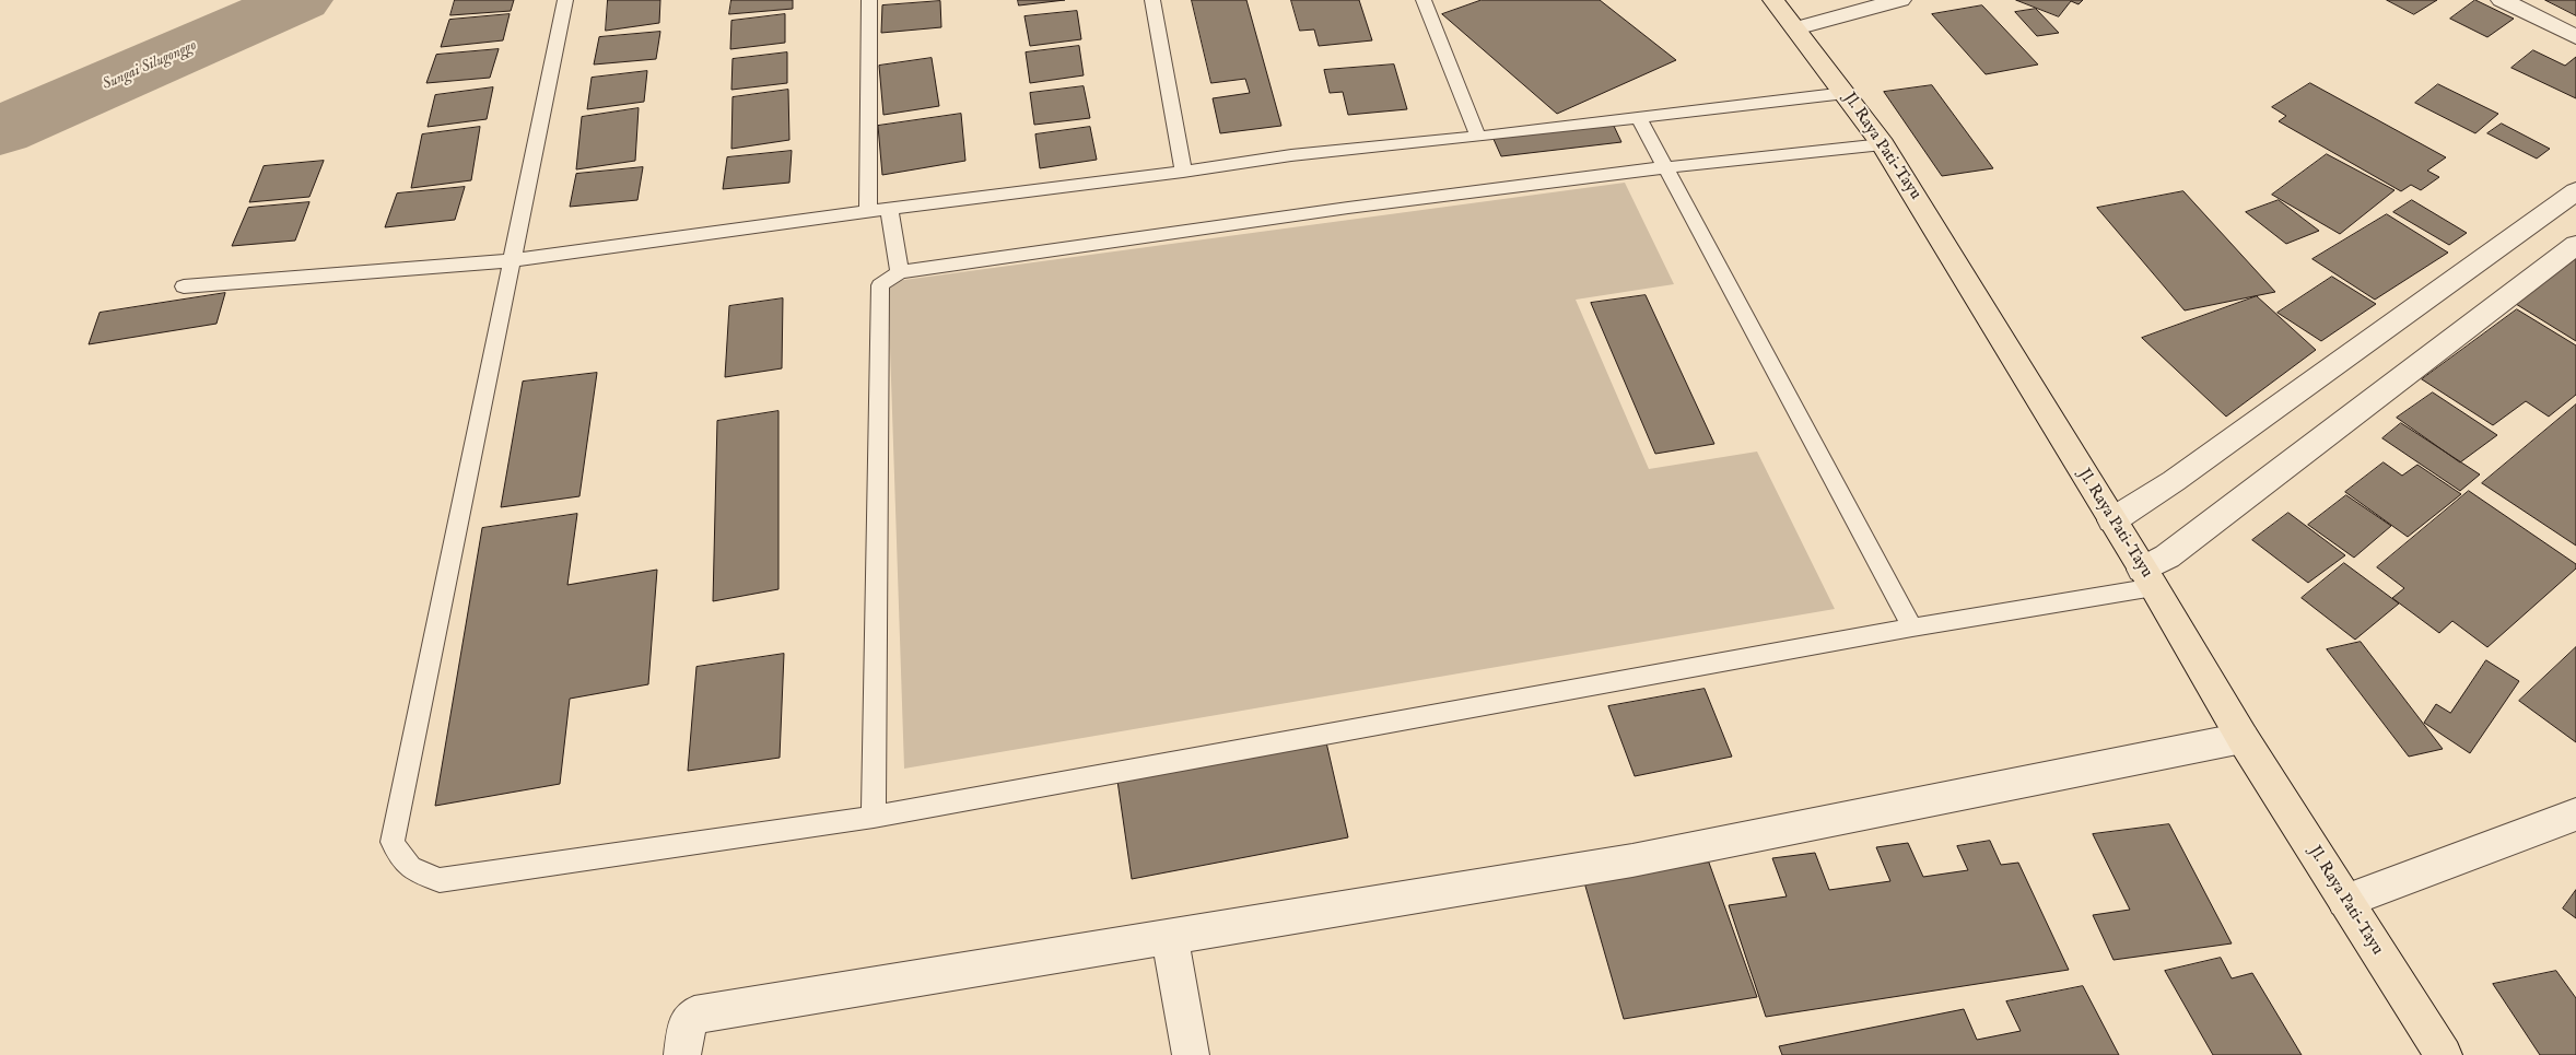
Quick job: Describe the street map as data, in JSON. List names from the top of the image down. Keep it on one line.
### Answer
{"streets":{"main road":["Jl. Raya Pati-Tayu"]},"water":["Sungai Silugonggo"]}
